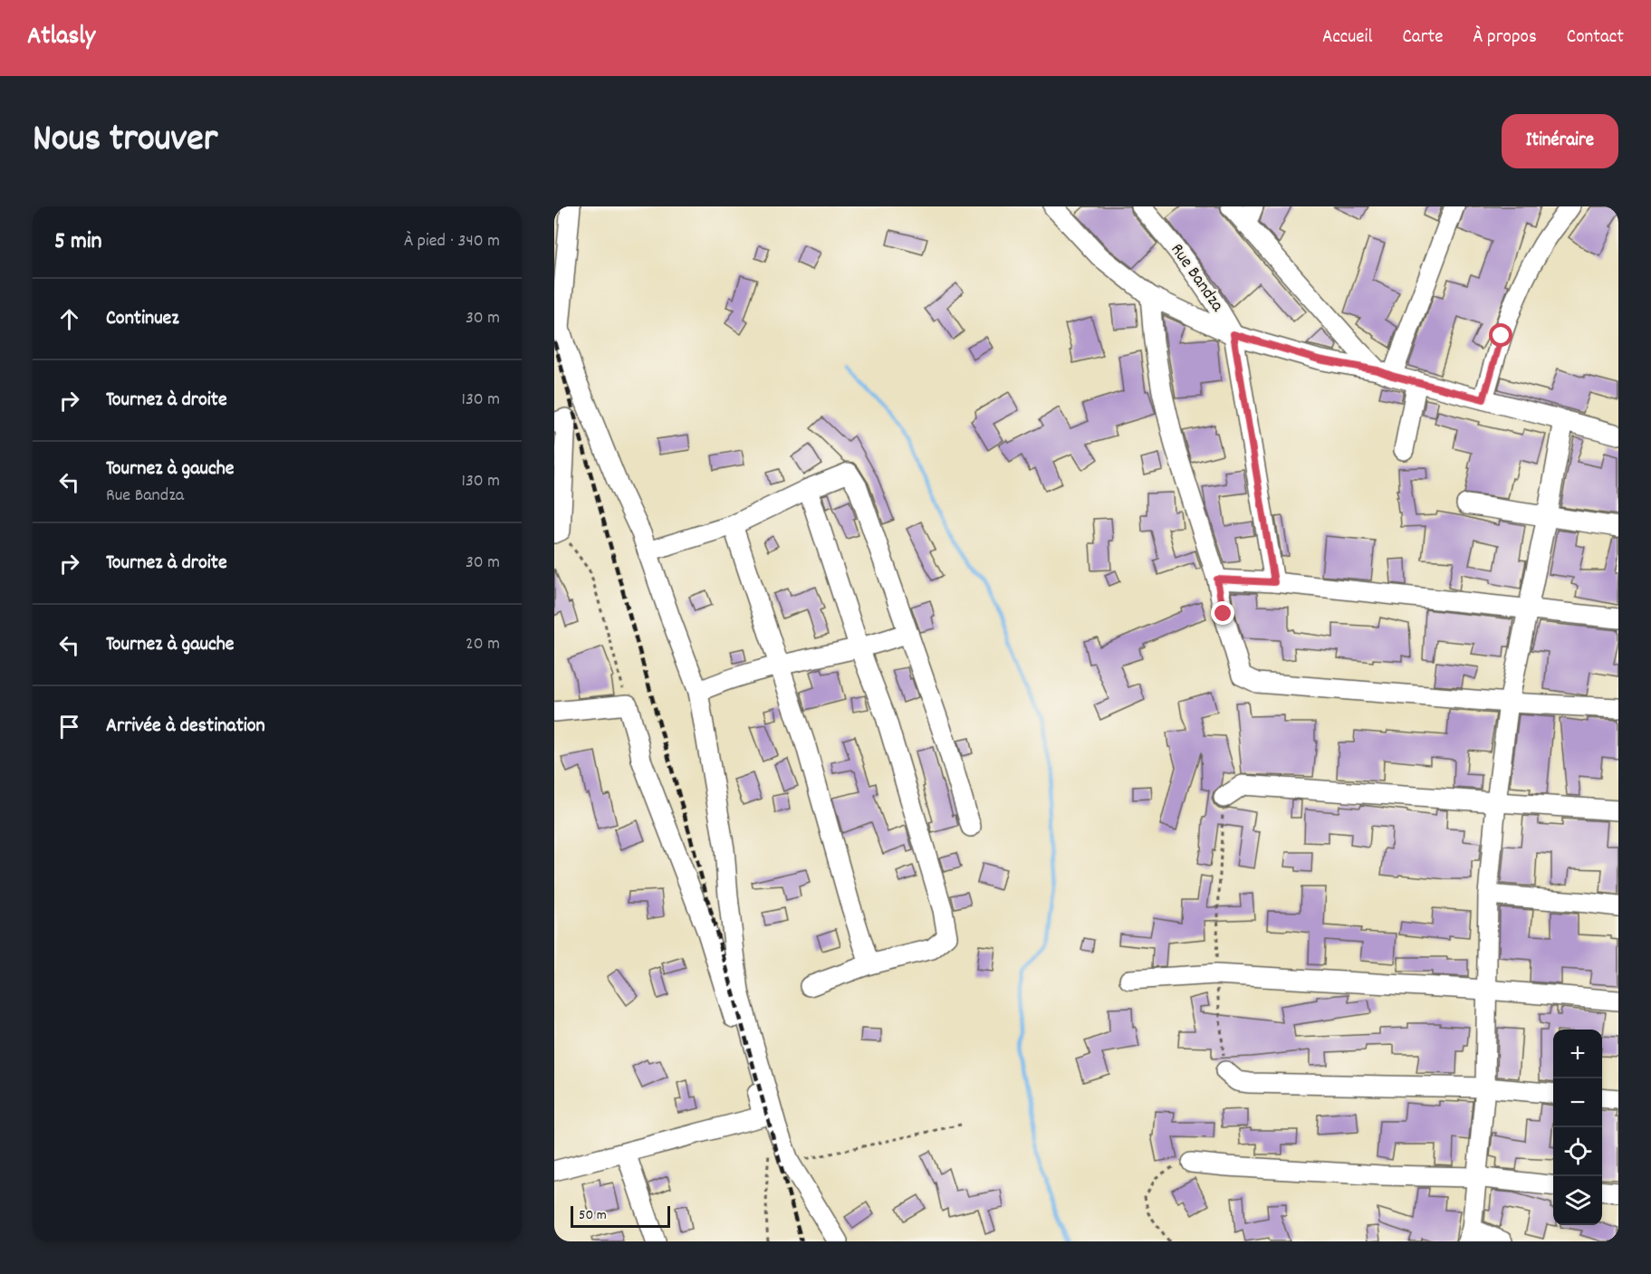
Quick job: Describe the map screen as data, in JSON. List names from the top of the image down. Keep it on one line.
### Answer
{"streets":{"street":["Rue Bandza"]},"scale_bar":"50 m","page":{"header":"Atlasly","nav":["Accueil","Carte","À propos","Contact"],"title":"Nous trouver","buttons":"Itinéraire","heading":["5 min","À pied · 340 m"],"list":[["Continuez","30 m"],["Tournez à droite","130 m"],["Tournez à gauche","Rue Bandza","130 m"],["Tournez à droite","30 m"],["Tournez à gauche","20 m"],"Arrivée à destination"],"map_buttons":["+","−"],"scale":"50 m"}}
